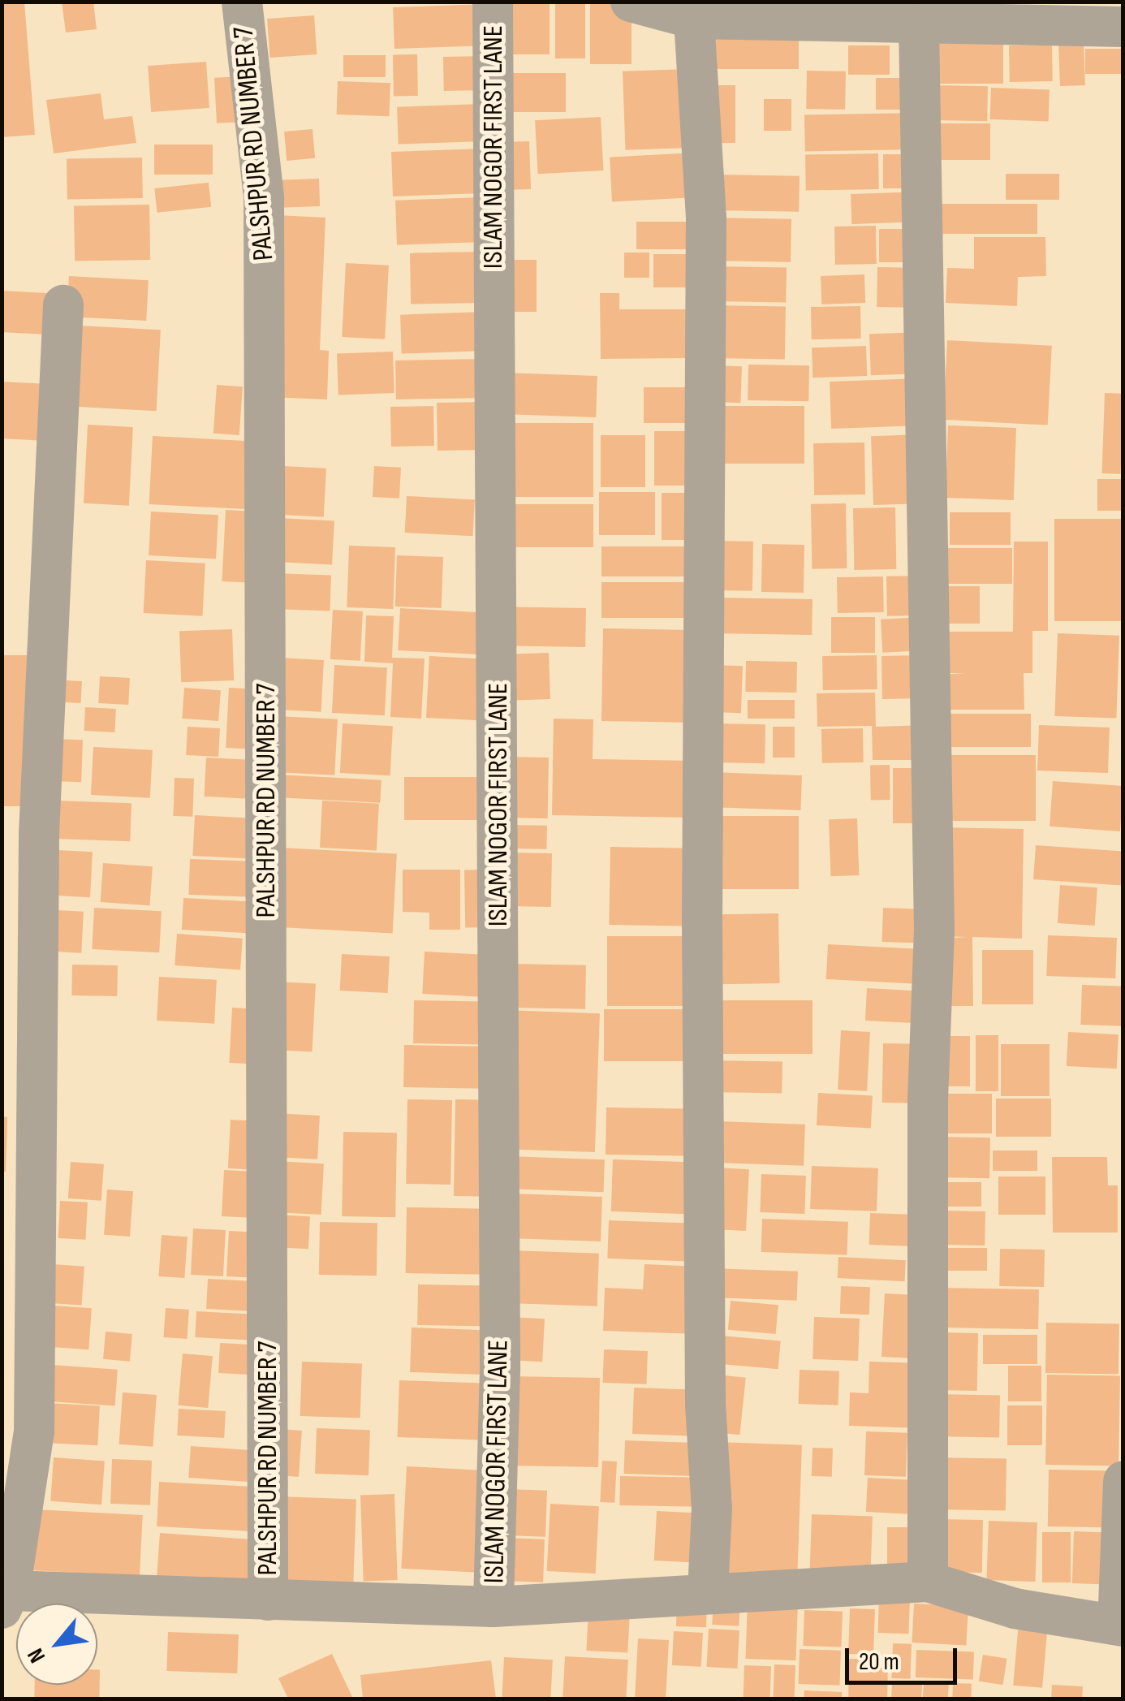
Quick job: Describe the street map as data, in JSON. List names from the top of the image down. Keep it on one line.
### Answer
{"streets":{"street":["PALSHPUR RD NUMBER 7","ISLAM NOGOR FIRST LANE"]},"scale_bar":"20 m","north":"bottom left"}
